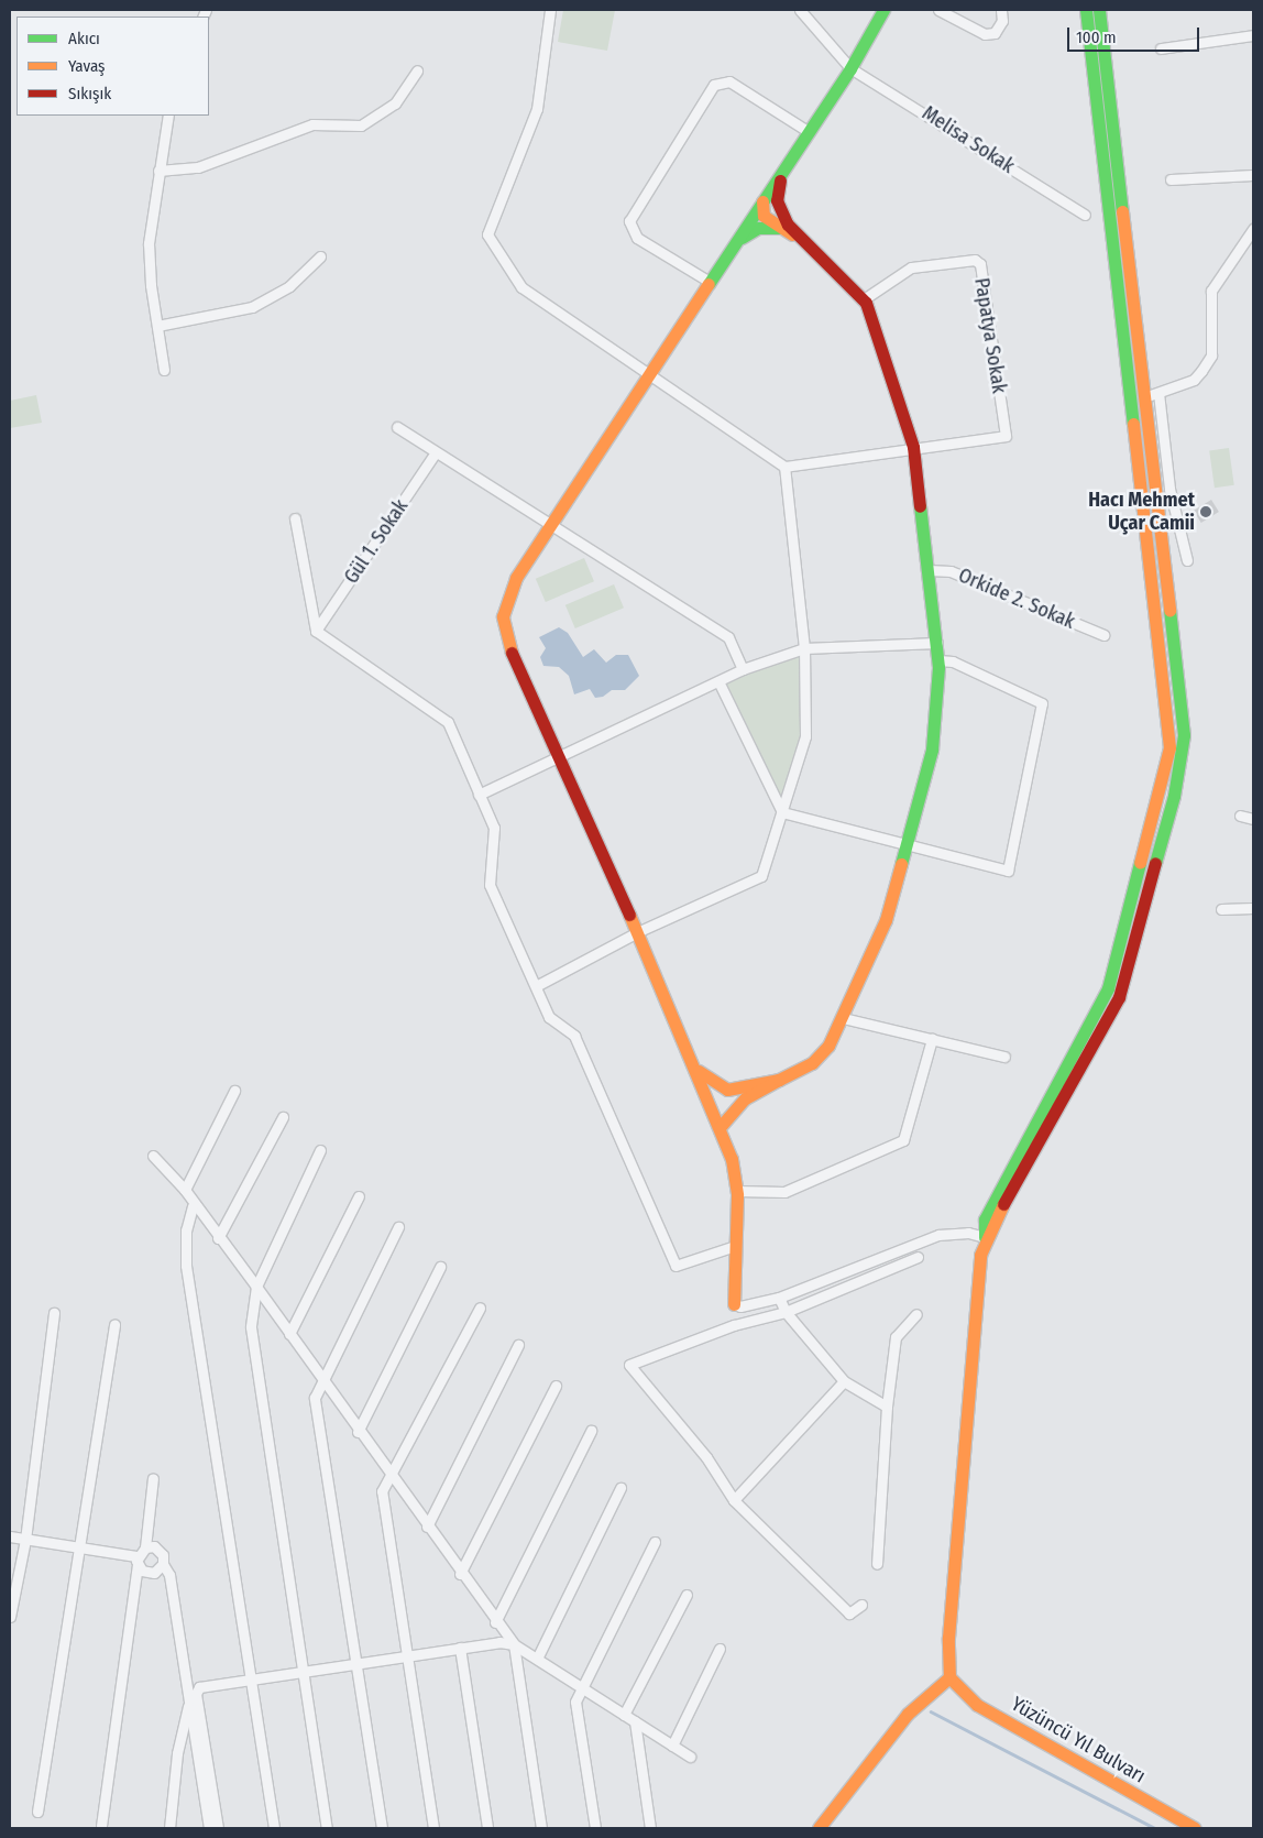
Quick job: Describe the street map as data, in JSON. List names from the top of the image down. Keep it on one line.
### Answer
{"streets":{"street":["Melisa Sokak","Papatya Sokak","Gül 1. Sokak","Orkide 2. Sokak","Yüzüncü Yıl Bulvarı"]},"places":["Hacı Mehmet Uçar Camii"],"legend":["Akıcı","Yavaş","Sıkışık"],"scale_bar":"100 m"}
